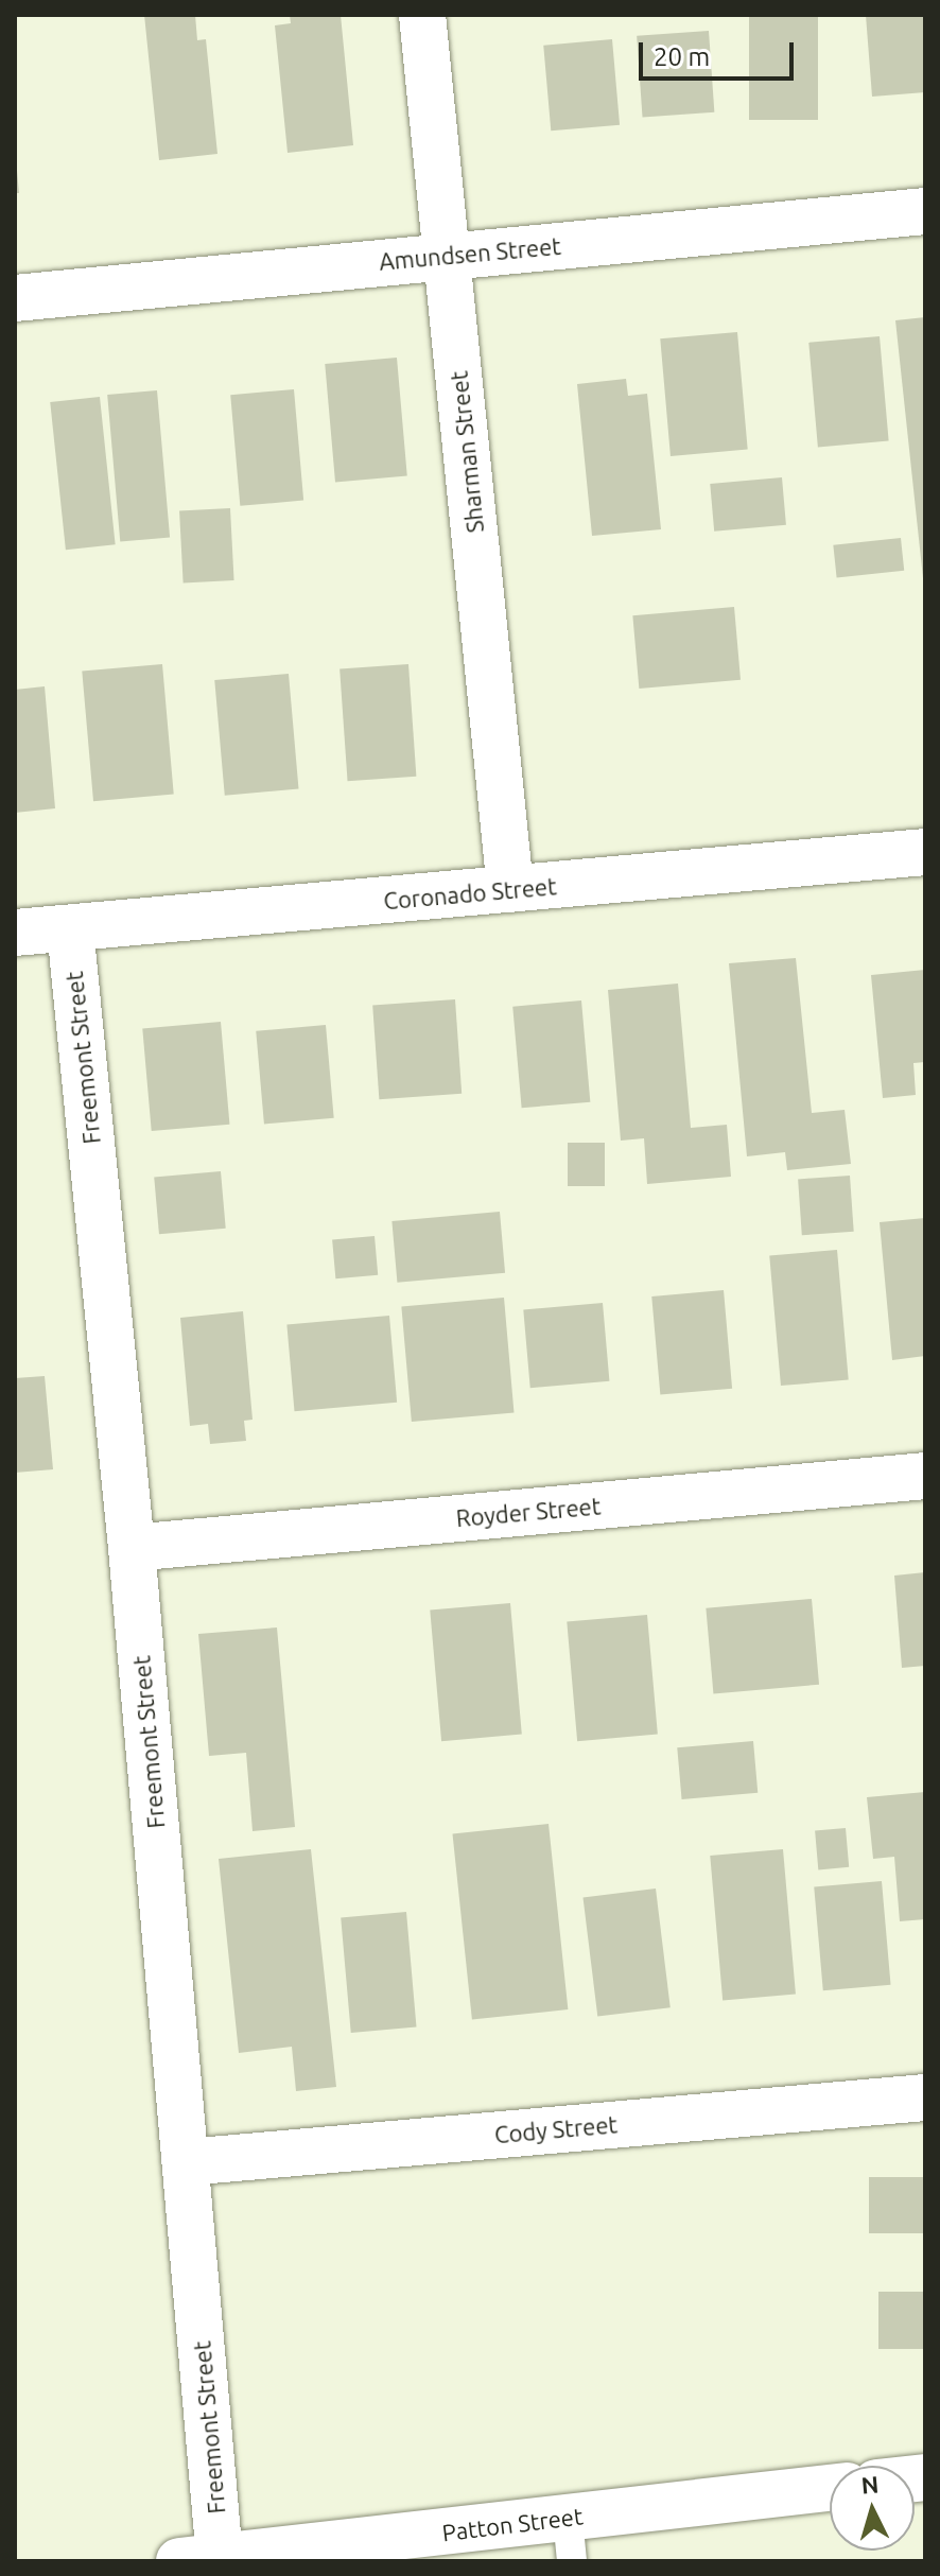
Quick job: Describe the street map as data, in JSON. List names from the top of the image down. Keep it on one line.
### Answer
{"streets":{"street":["Amundsen Street","Sharman Street","Coronado Street","Freemont Street","Royder Street","Cody Street","Patton Street"]},"crossings":[["Amundsen Street","Sharman Street"],["Sharman Street","Coronado Street"],["Coronado Street","Freemont Street"],["Freemont Street","Royder Street"],["Freemont Street","Cody Street"],["Freemont Street","Patton Street"]],"scale_bar":"20 m","north":"top"}
